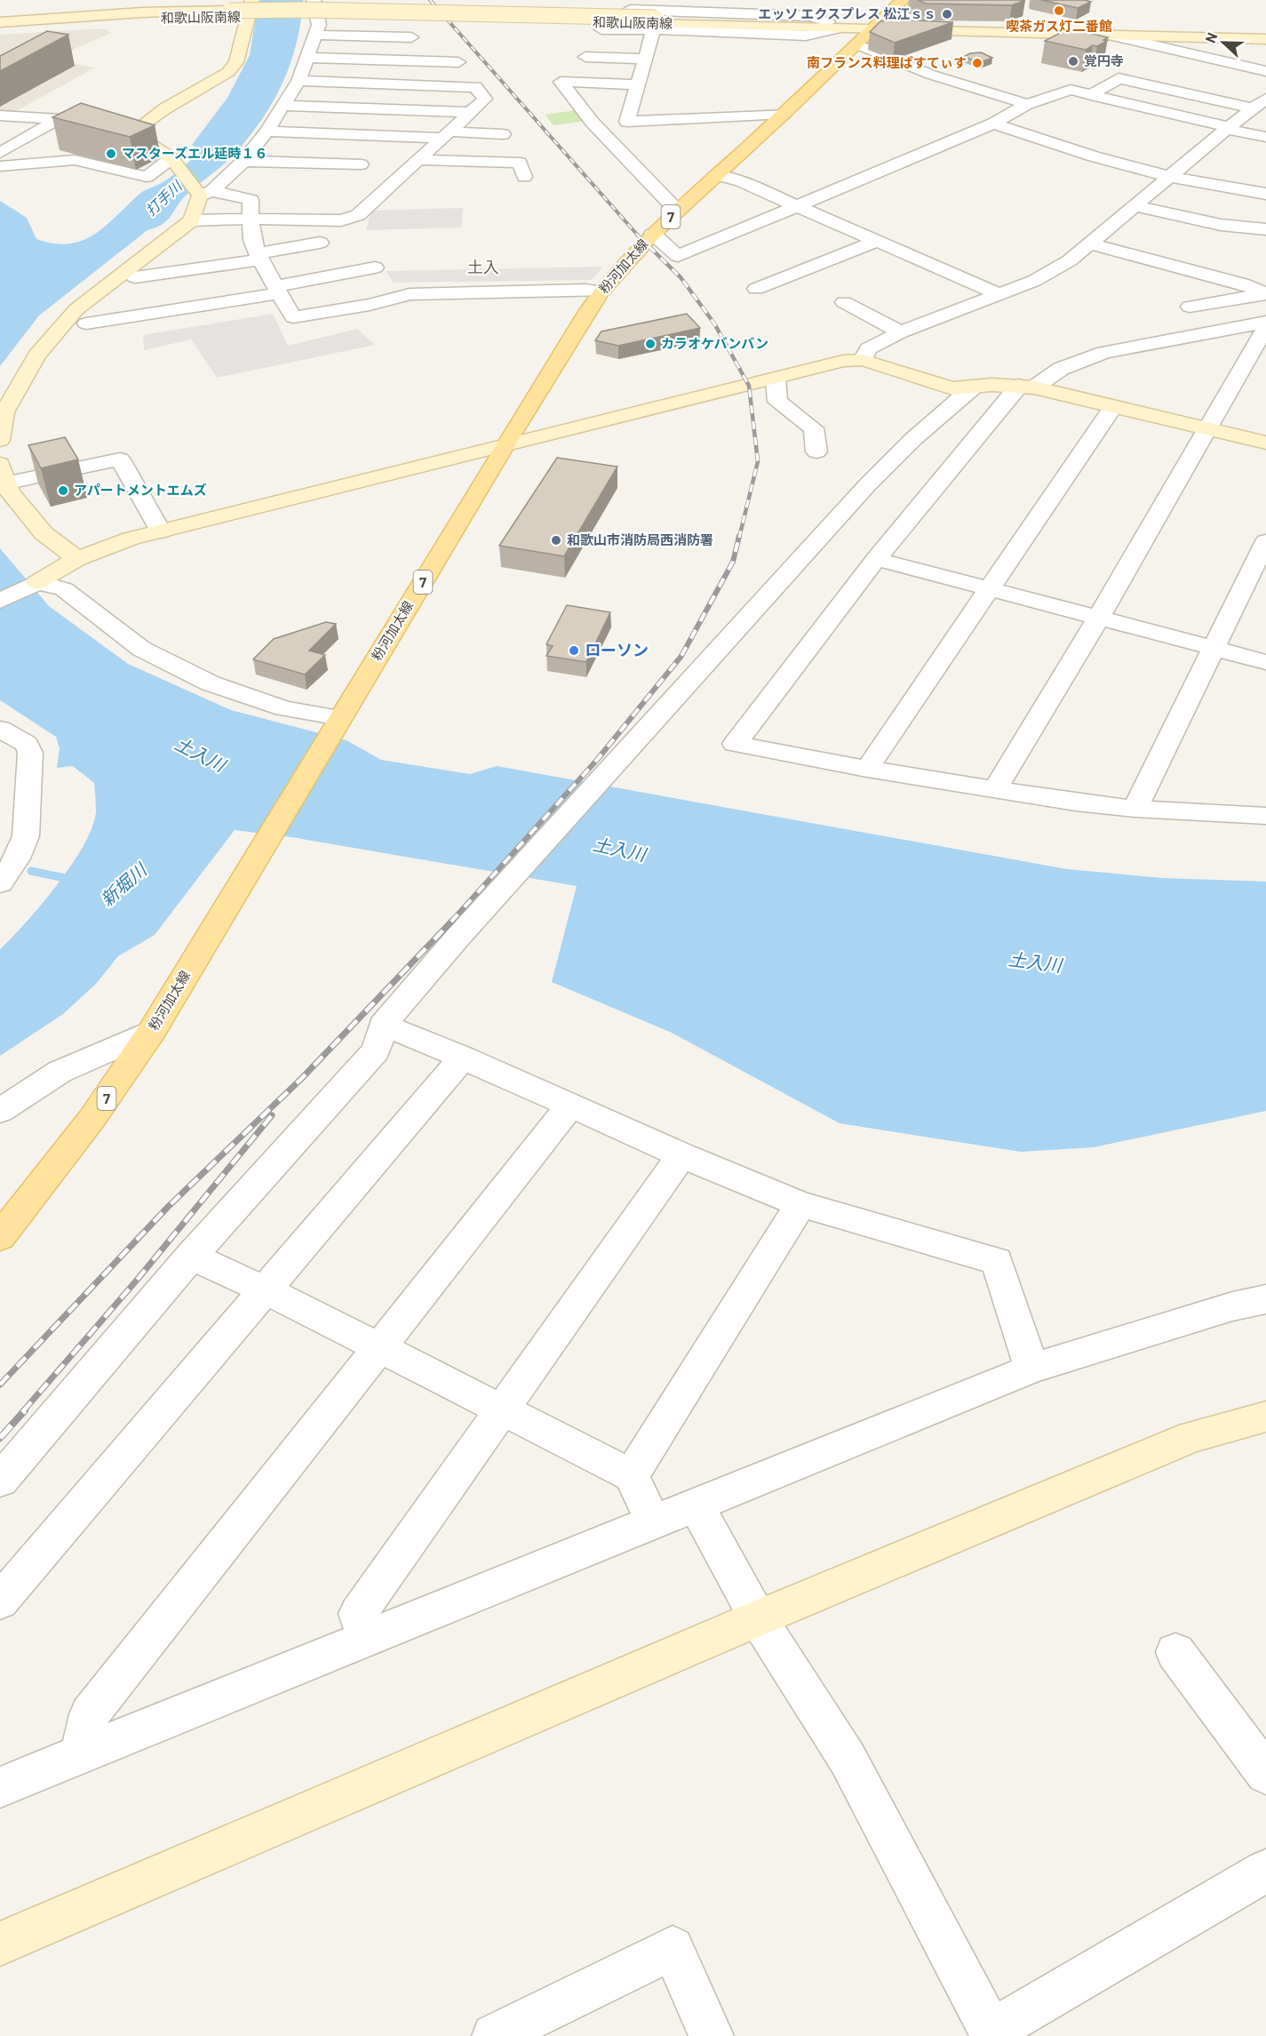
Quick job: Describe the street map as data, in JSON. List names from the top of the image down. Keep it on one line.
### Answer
{"streets":{"main road":["7","粉河加太線"],"street":["和歌山阪南線"]},"crossings":[["和歌山阪南線","粉河加太線"]],"districts":["土入"],"water":["打手川","土入川","新堀川"],"places":["喫茶ガス灯二番館","エッソ エクスプレス 松江ｓｓ","覚円寺","南フランス料理ぱすてぃす","マスターズエル延時１６","カラオケバンバン","アパートメントエムズ","和歌山市消防局西消防署","ローソン"],"north":"left"}
